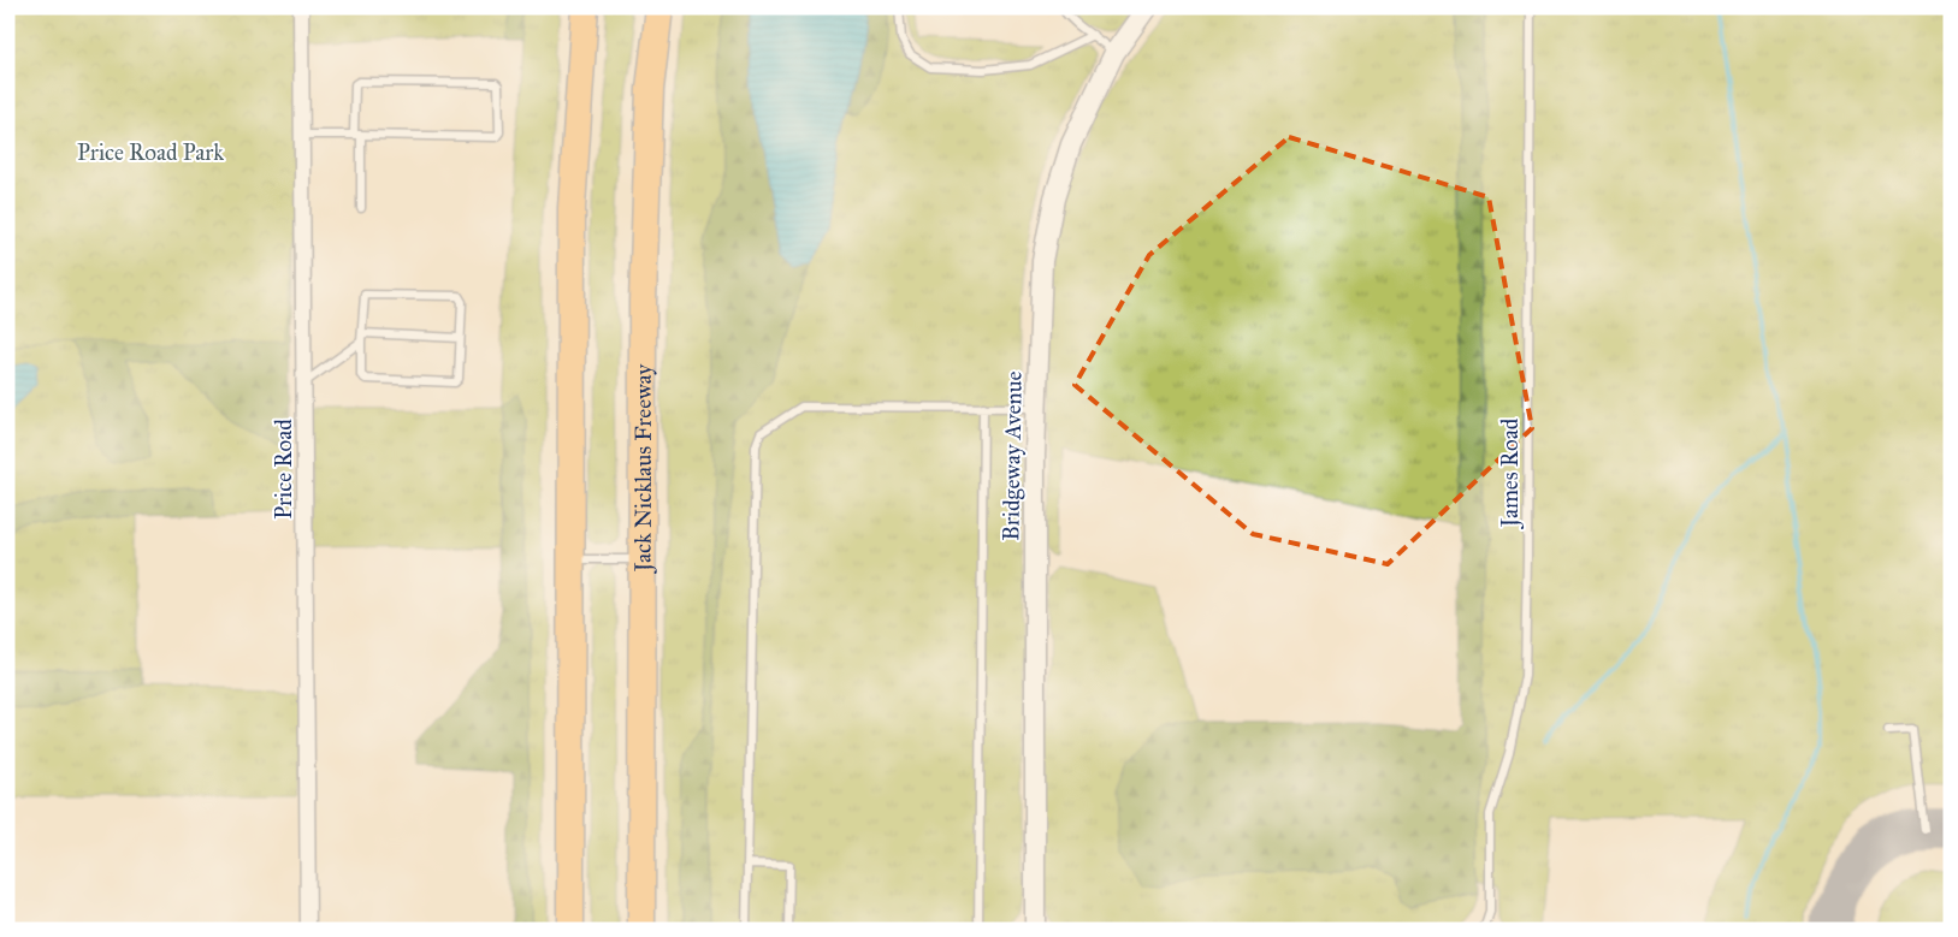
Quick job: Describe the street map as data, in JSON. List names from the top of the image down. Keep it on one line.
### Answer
{"streets":{"highway":["Jack Nicklaus Freeway"],"street":["Bridgeway Avenue","Price Road"],"lane":["James Road"]},"parks":["Price Road Park"]}
